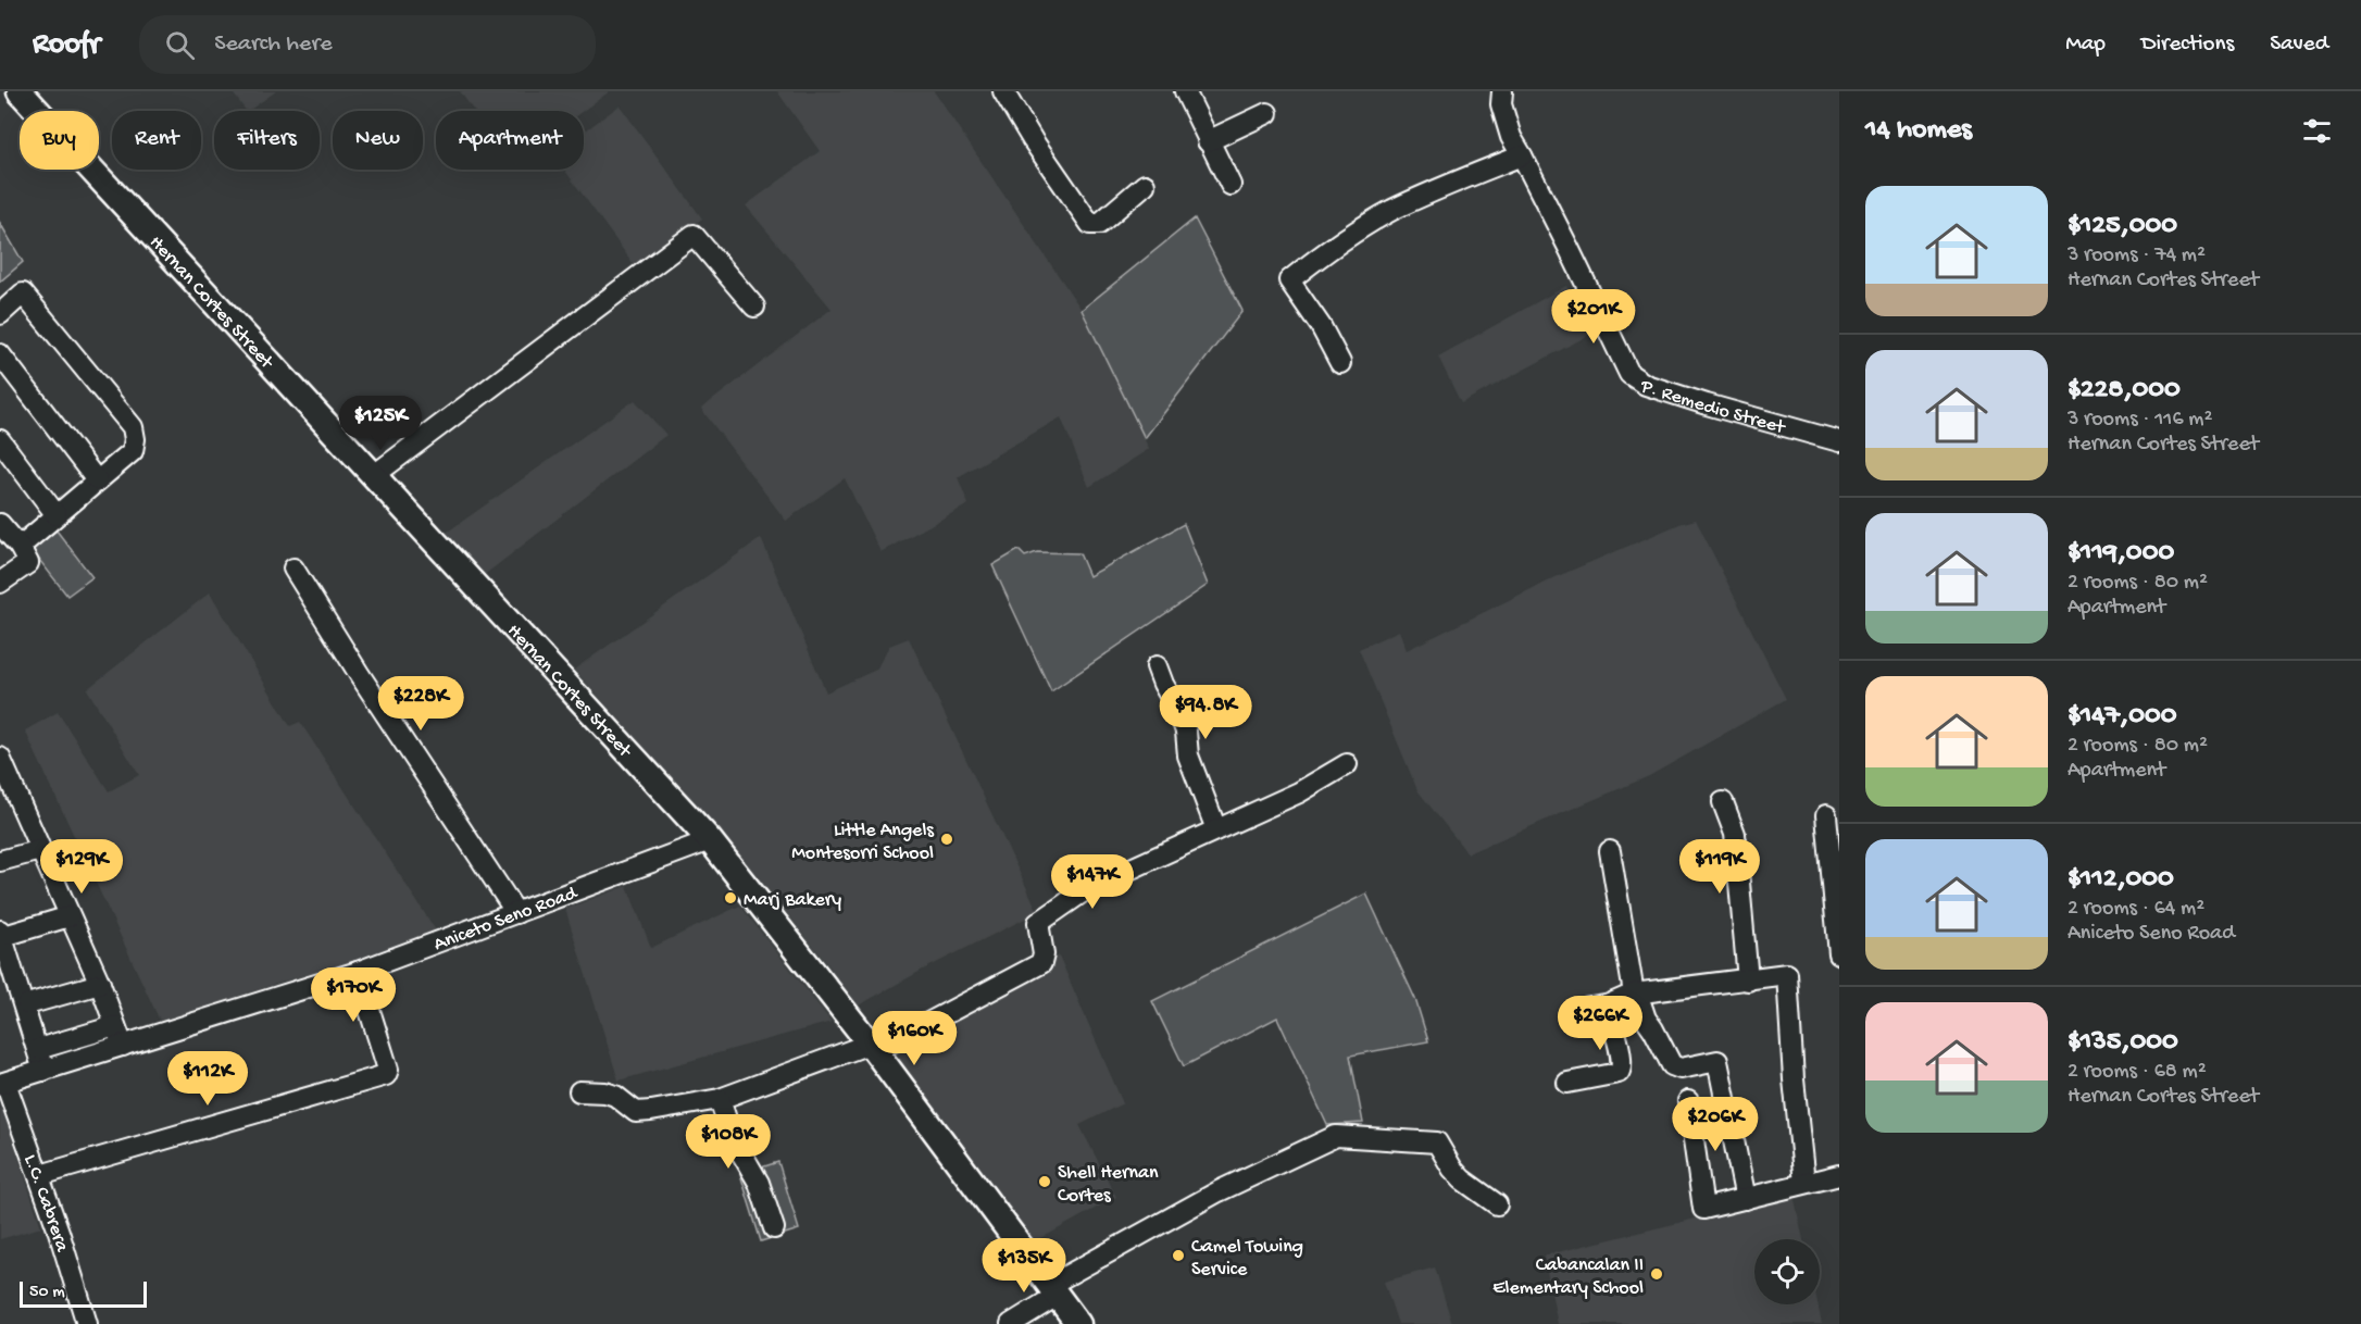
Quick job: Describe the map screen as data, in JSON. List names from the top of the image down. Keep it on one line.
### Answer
{"streets":{"main road":["Hernan Cortes Street"],"street":["P. Remedio Street","Aniceto Seno Road","L.C. Cabrera"]},"crossings":[["Hernan Cortes Street","Aniceto Seno Road"],["Aniceto Seno Road","L.C. Cabrera"]],"places":["Little Angels Montesorri School","Marj Bakery","Shell Hernan Cortes","Camel Towing Service","Cabancalan II Elementary School"],"scale_bar":"50 m","page":{"header":"Roofr","search":"Search here","nav":["Map","Directions","Saved"],"heading":"14 homes","chip":["Buy","Rent","Filters","New","Apartment"],"list":[{"name":"$125,000","note":"3 rooms · 74 m² · Hernan Cortes Street"},{"name":"$228,000","note":"3 rooms · 116 m² · Hernan Cortes Street"},{"name":"$119,000","note":"2 rooms · 80 m² · Apartment"},{"name":"$147,000","note":"2 rooms · 80 m² · Apartment"},{"name":"$112,000","note":"2 rooms · 64 m² · Aniceto Seno Road"},{"name":"$135,000","note":"2 rooms · 68 m² · Hernan Cortes Street"}],"price":["$201K","$125K","$228K","$94.8K","$129K","$119K","$147K","$170K","$266K","$160K","$112K","$206K","$108K","$135K"],"scale":"50 m"}}
